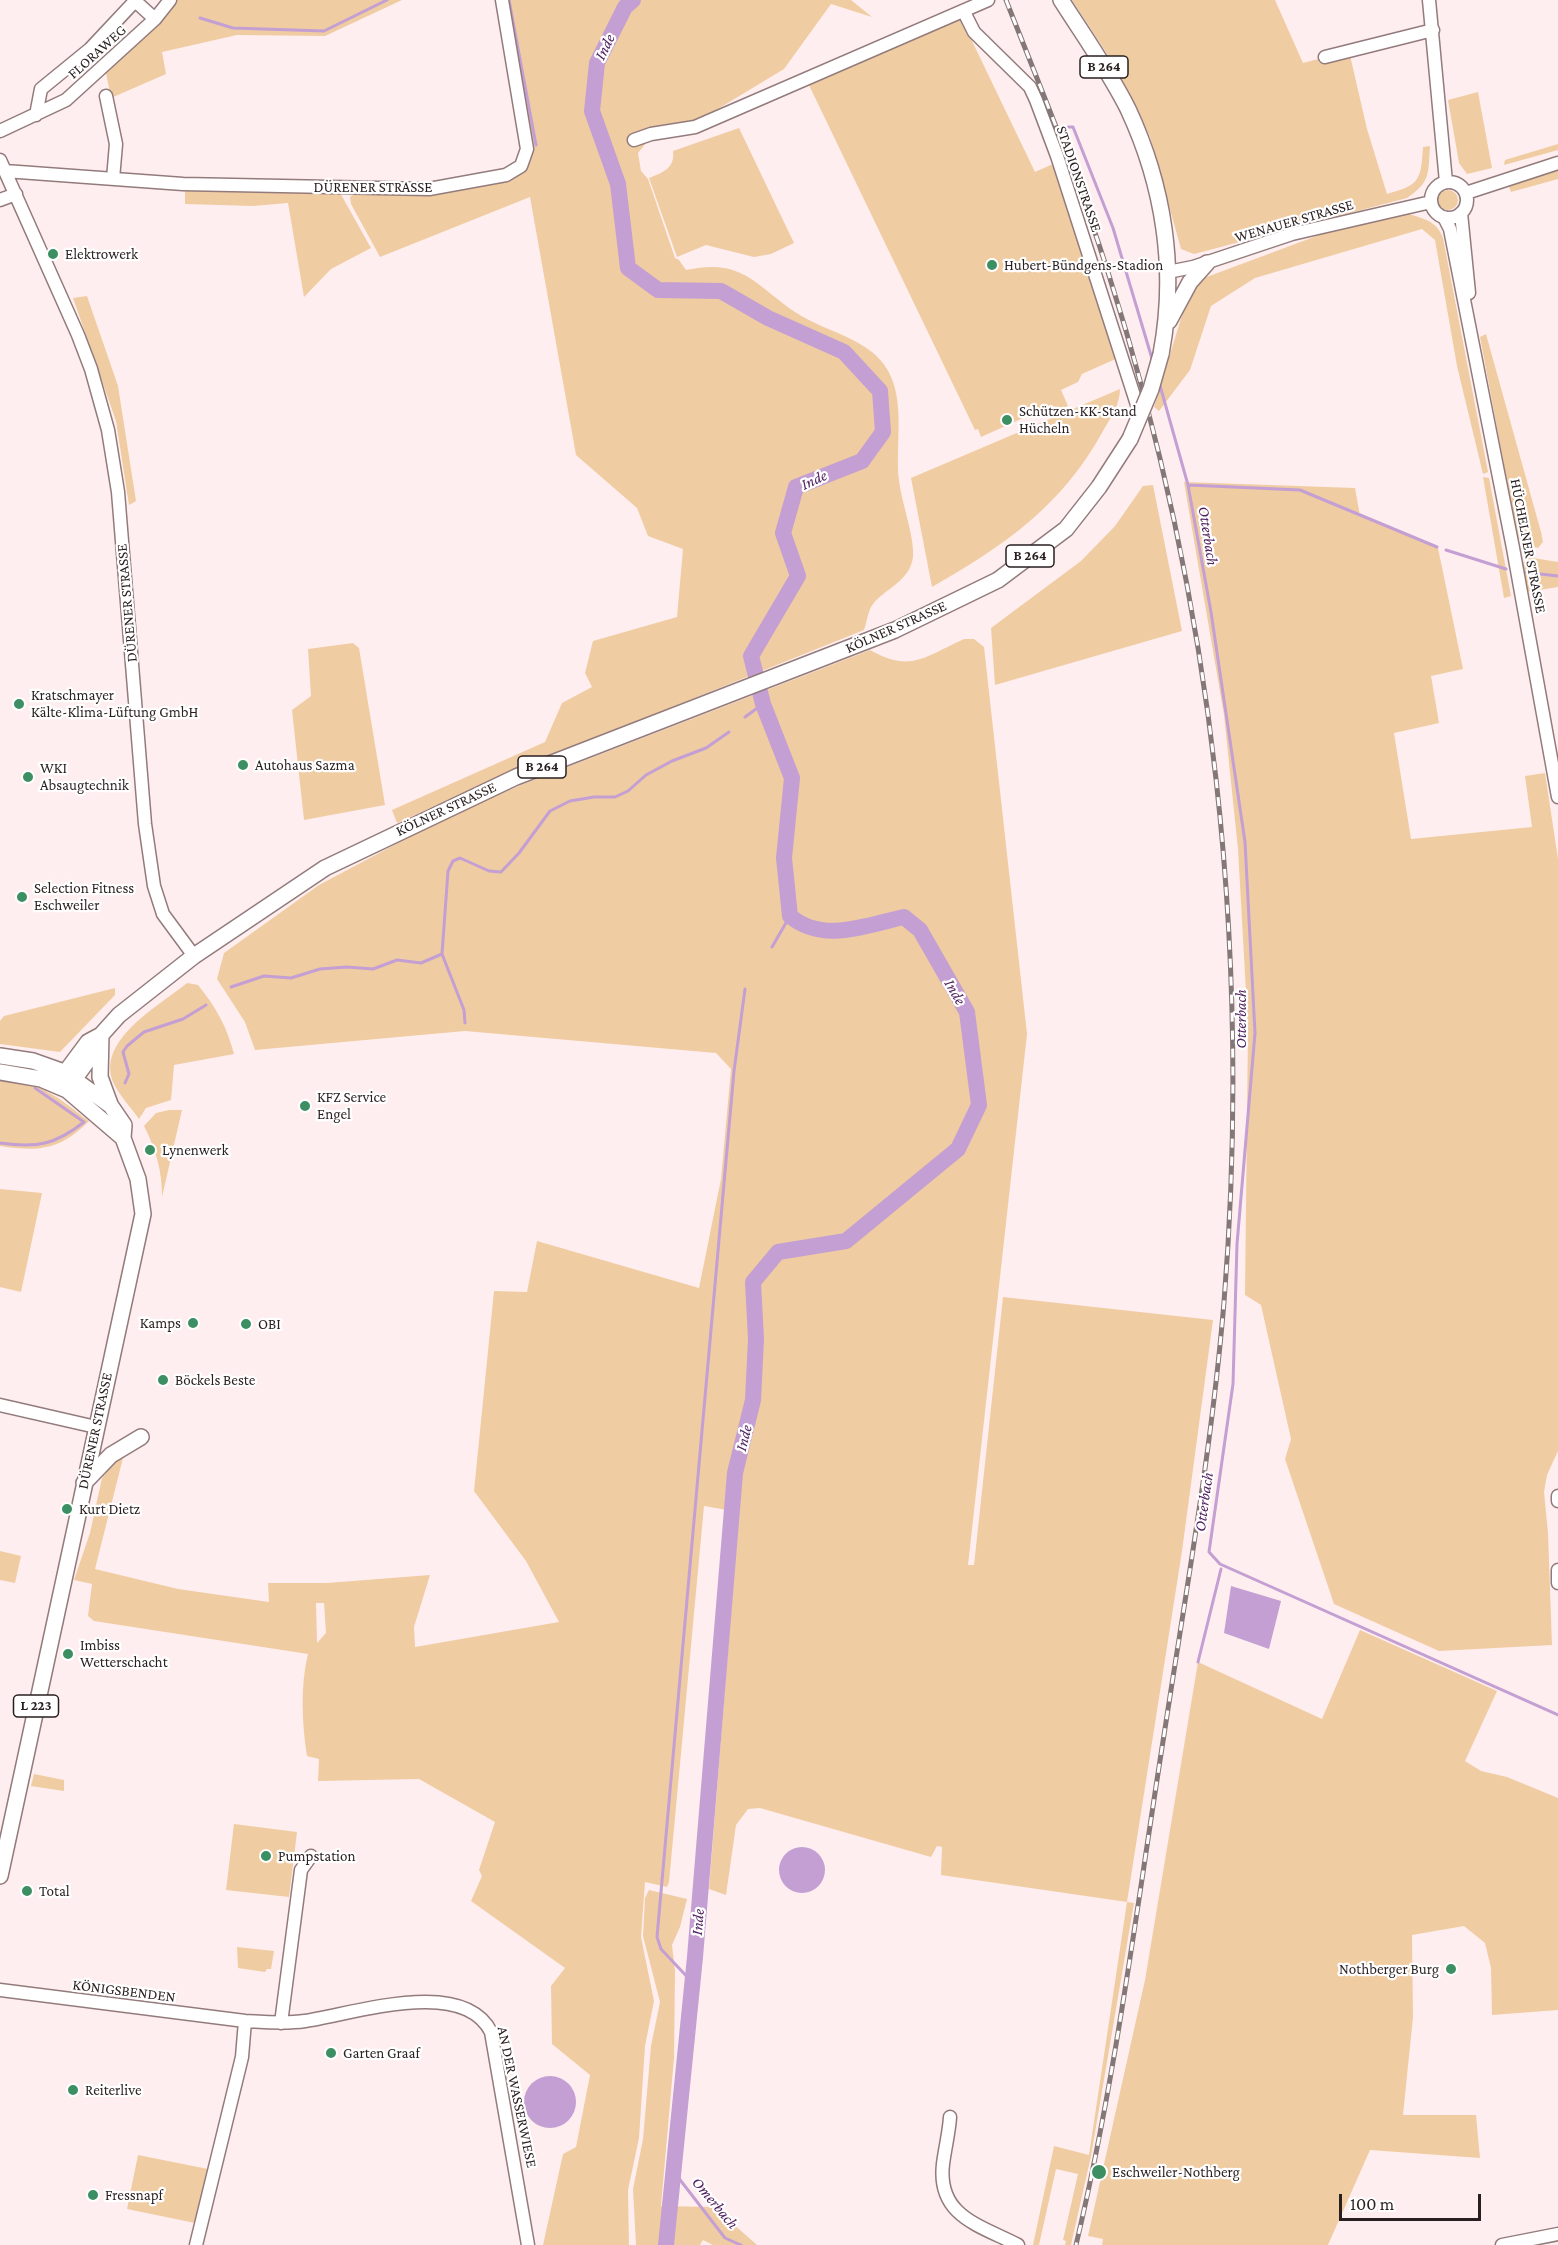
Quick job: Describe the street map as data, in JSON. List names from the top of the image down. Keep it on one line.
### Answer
{"streets":{"main road":["B 264","DÜRENER STRASSE","KÖLNER STRASSE","L 223"],"street":["FLORAWEG","STADIONSTRASSE","WENAUER STRASSE","HÜCHELNER STRASSE","KÖNIGSBENDEN","AN DER WASSERWIESE"]},"crossings":[["B 264","DÜRENER STRASSE"],["B 264","KÖLNER STRASSE"],["B 264","L 223"],["DÜRENER STRASSE","KÖLNER STRASSE"],["DÜRENER STRASSE","L 223"],["WENAUER STRASSE","HÜCHELNER STRASSE"],["WENAUER STRASSE","KÖLNER STRASSE"],["KÖNIGSBENDEN","AN DER WASSERWIESE"]],"water":["Inde","Otterbach","Omerbach"],"places":["Elektrowerk","Hubert-Bündgens-Stadion","Schützen-KK-Stand Hücheln","Kratschmayer Kälte-Klima-Lüftung GmbH","Autohaus Sazma","WKI Absaugtechnik","Selection Fitness Eschweiler","KFZ Service Engel","Lynenwerk","Kamps","OBI","Böckels Beste","Kurt Dietz","Imbiss Wetterschacht","Pumpstation","Total","Nothberger Burg","Garten Graaf","Reiterlive","Eschweiler-Nothberg","Fressnapf"],"scale_bar":"100 m"}
